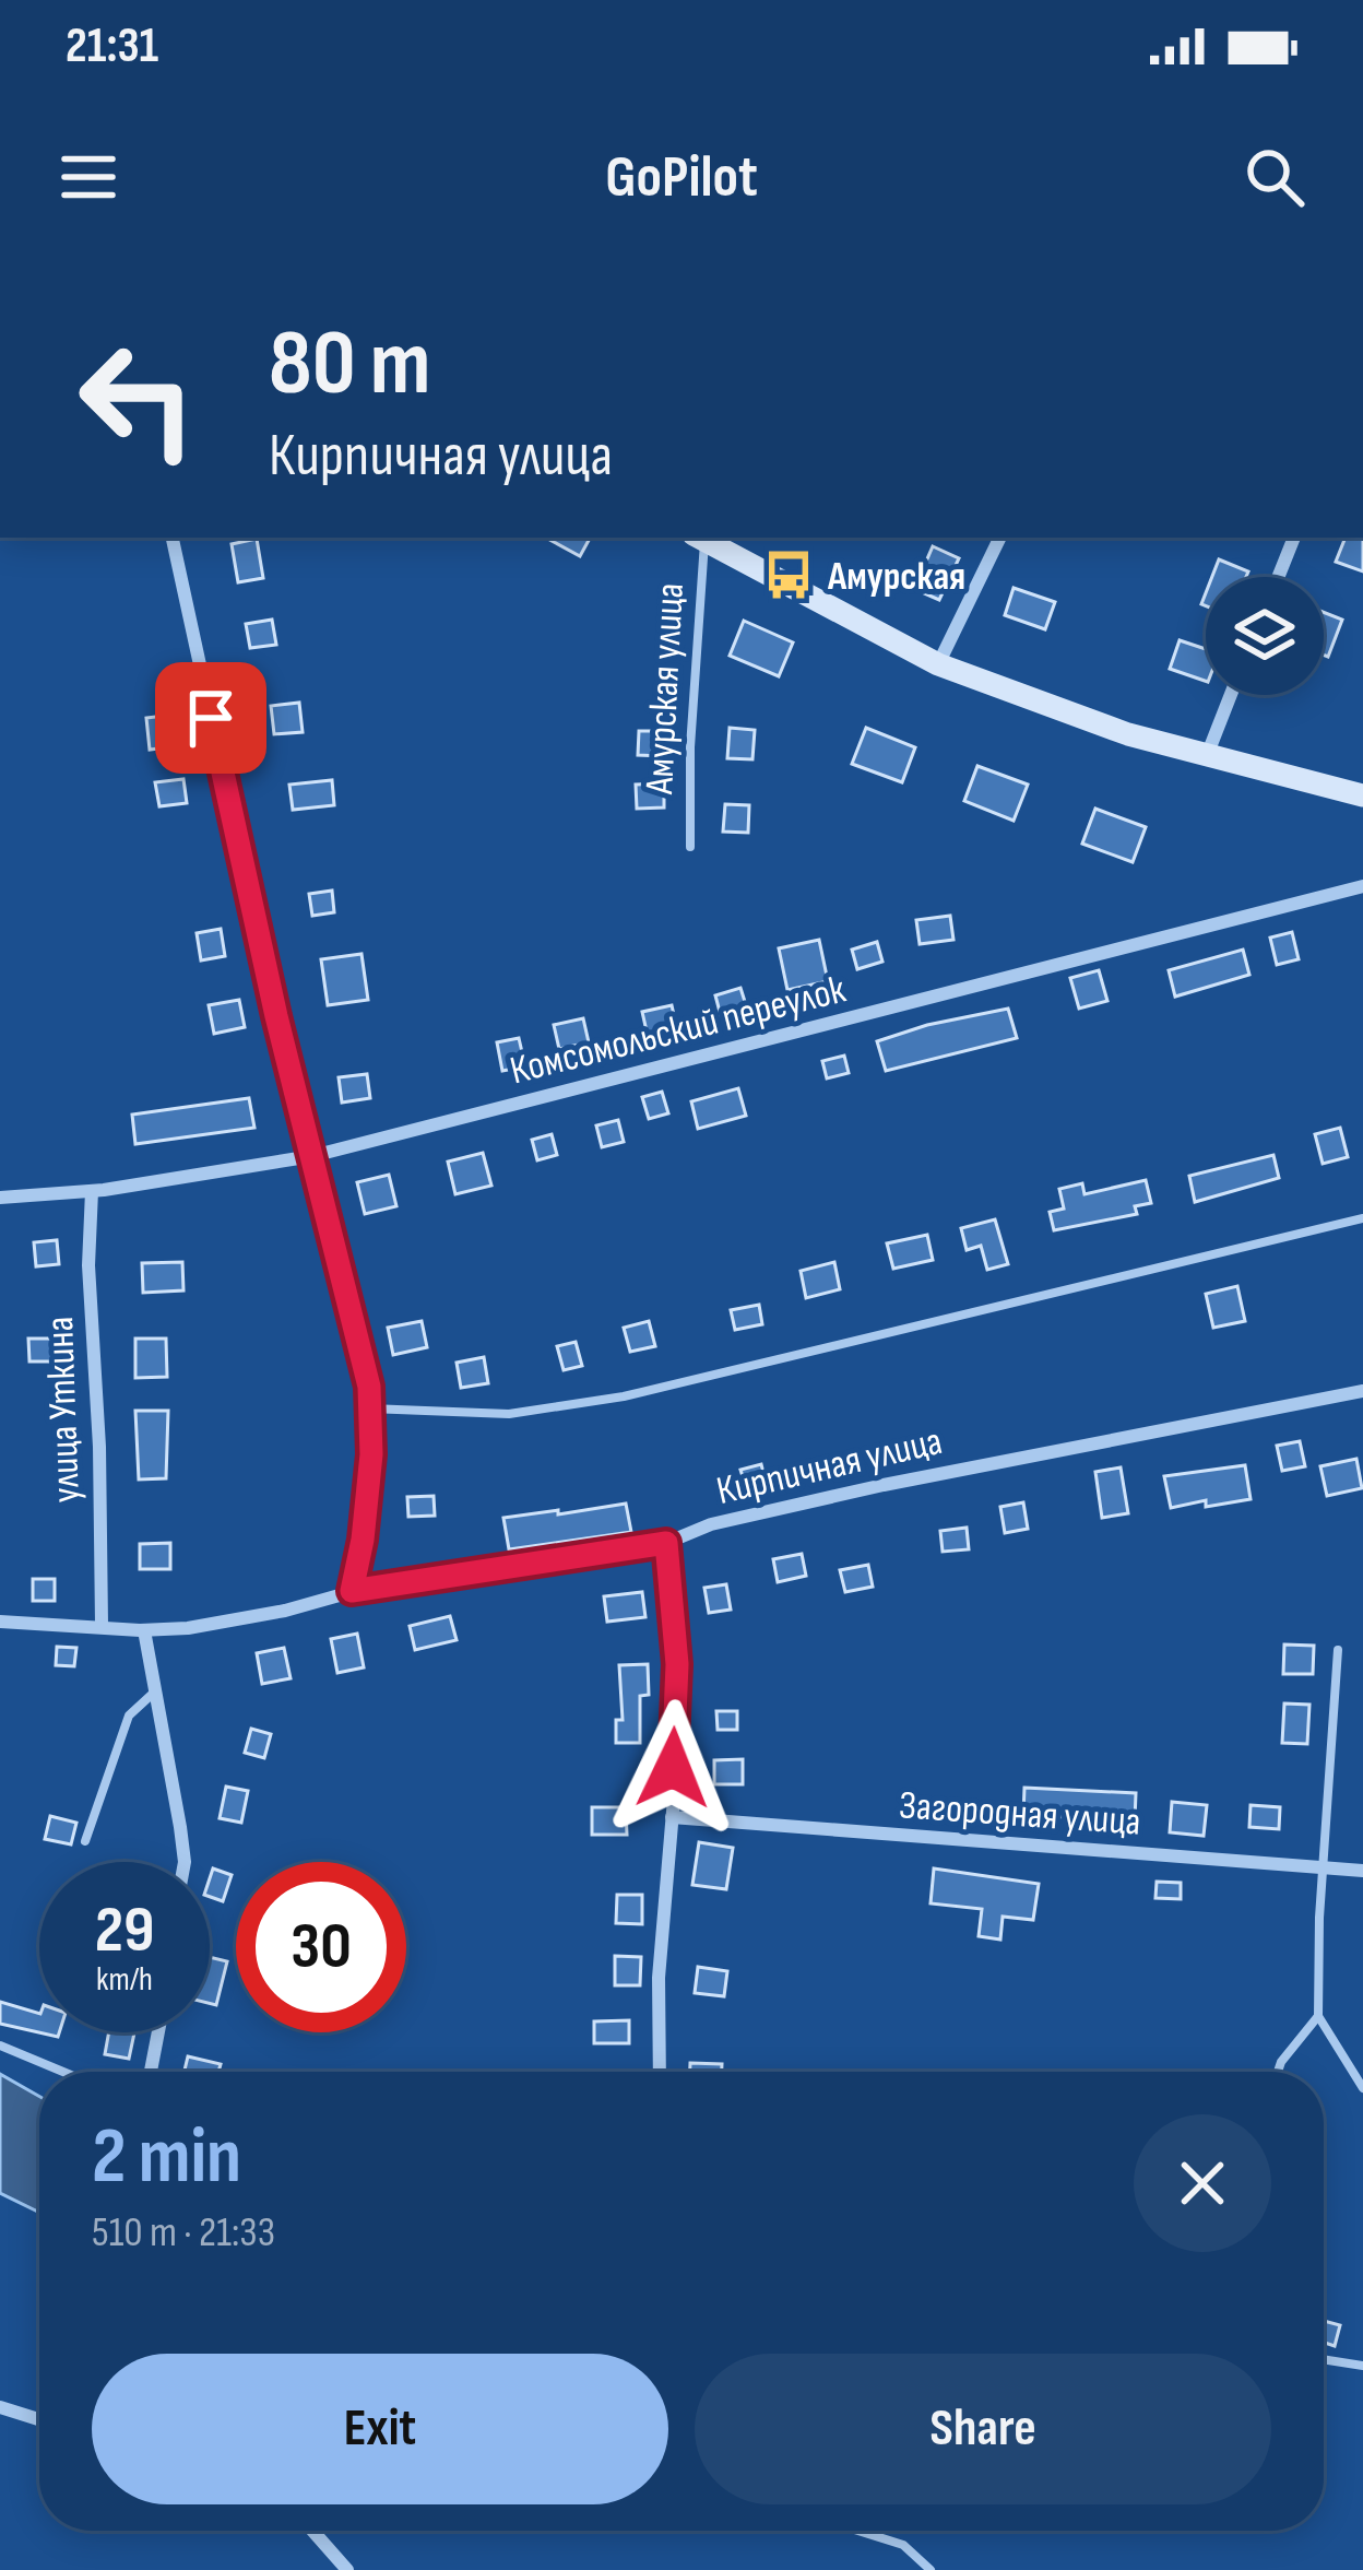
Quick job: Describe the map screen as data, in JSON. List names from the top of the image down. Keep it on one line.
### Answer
{"streets":{"street":["Комсомольский переулок","улица Уткина","Кирпичная улица","Загородная улица"],"lane":["Амурская улица"]},"crossings":[["Комсомольский переулок","улица Уткина"],["улица Уткина","Кирпичная улица"]],"places":{"bus stop":["Амурская"]},"page":{"status":"21:31","header":"GoPilot","turn":["80 m","Кирпичная улица"],"speed":"29 km/h","limit":"30","heading":["2 min","510 m · 21:33"],"buttons":["Exit","Share"]}}
